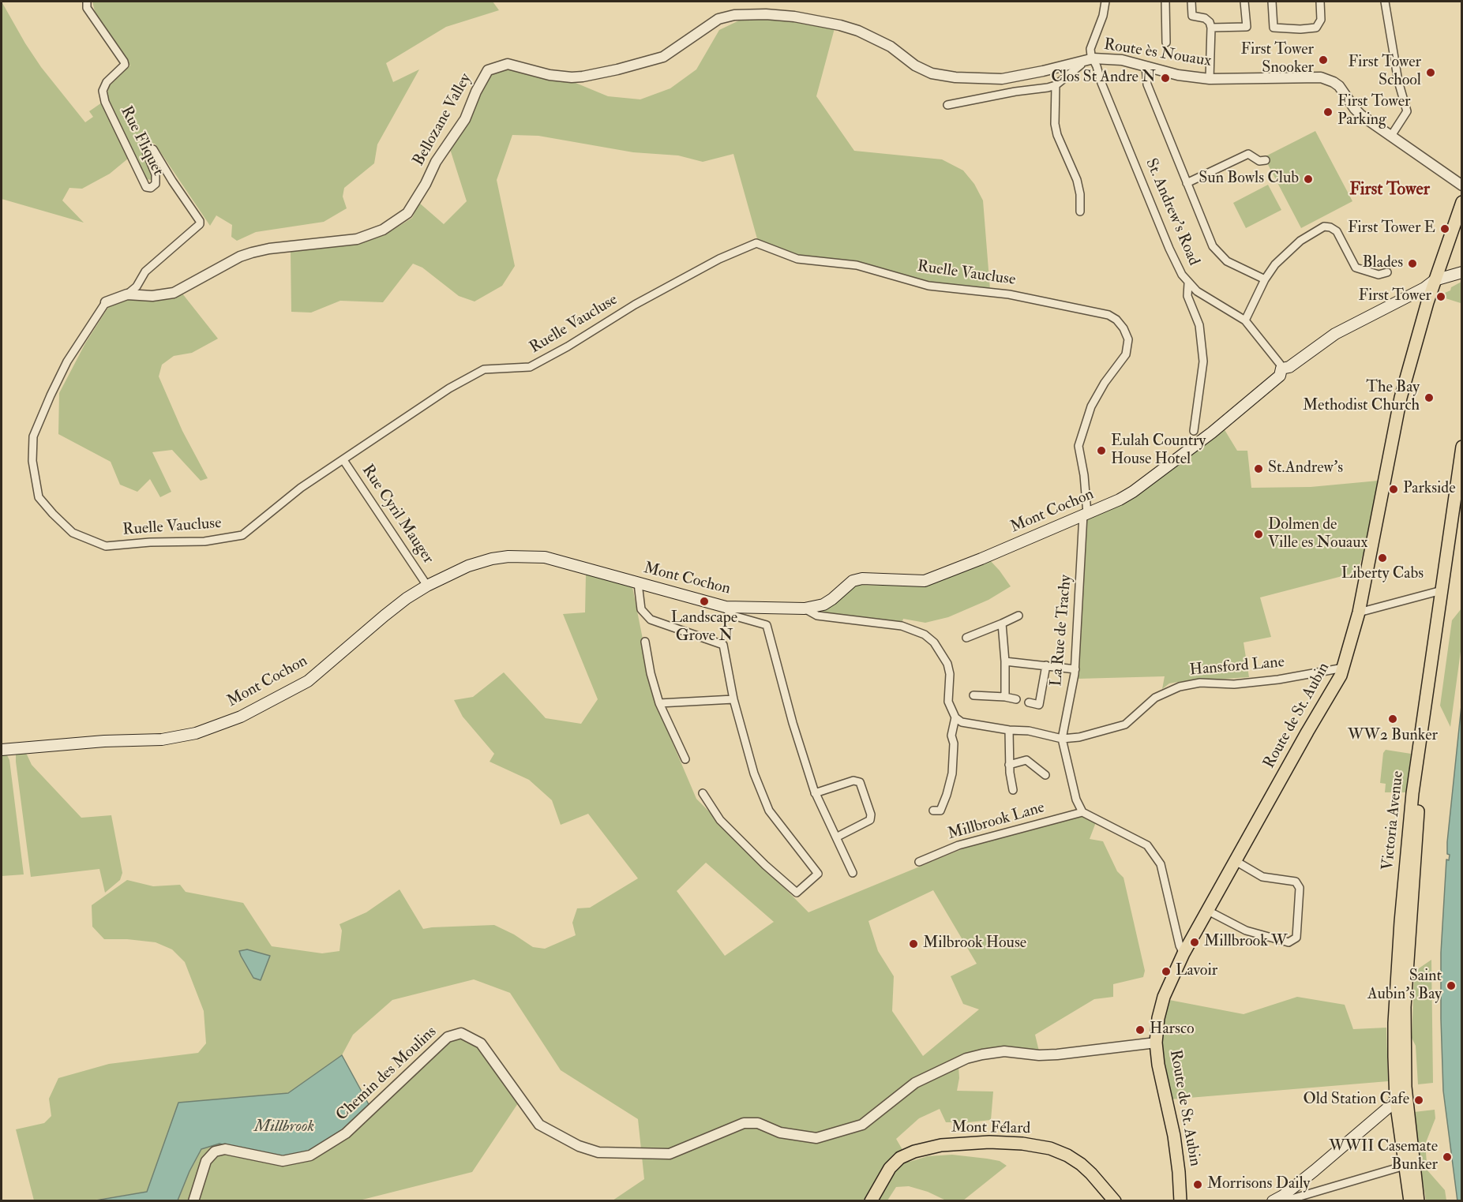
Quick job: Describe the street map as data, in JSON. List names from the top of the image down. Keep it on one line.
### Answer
{"streets":{"main road":["Mont Cochon","Route de St. Aubin","Victoria Avenue","Mont Félard"],"street":["Route ès Nouaux","Bellozane Valley","Rue Fliquet","St. Andrew's Road","Ruelle Vaucluse","Rue Cyril Mauger","La Rue de Trachy","Hansford Lane","Millbrook Lane","Chemin des Moulins"]},"crossings":[["Route ès Nouaux","Bellozane Valley"],["Route ès Nouaux","St. Andrew's Road"],["Bellozane Valley","Rue Fliquet"],["Bellozane Valley","St. Andrew's Road"],["Bellozane Valley","Ruelle Vaucluse"],["St. Andrew's Road","Mont Cochon"],["Ruelle Vaucluse","Mont Cochon"],["Ruelle Vaucluse","Rue Cyril Mauger"],["Ruelle Vaucluse","La Rue de Trachy"],["Mont Cochon","Rue Cyril Mauger"],["Mont Cochon","La Rue de Trachy"],["Mont Cochon","Route de St. Aubin"],["La Rue de Trachy","Hansford Lane"],["La Rue de Trachy","Millbrook Lane"],["Hansford Lane","Route de St. Aubin"],["Route de St. Aubin","Chemin des Moulins"]],"districts":["First Tower"],"water":["Millbrook"],"places":["First Tower Snooker","First Tower School","Clos St Andre N","First Tower Parking","Sun Bowls Club","First Tower E","Blades","First Tower","The Bay Methodist Church","Eulah Country House Hotel","St.Andrew's","Parkside","Dolmen de Ville es Nouaux","Liberty Cabs","Landscape Grove N","WW2 Bunker","Millbrook W","Milbrook House","Lavoir","Saint Aubin's Bay","Harsco","Old Station Cafe","WWII Casemate Bunker","Morrisons Daily"]}
